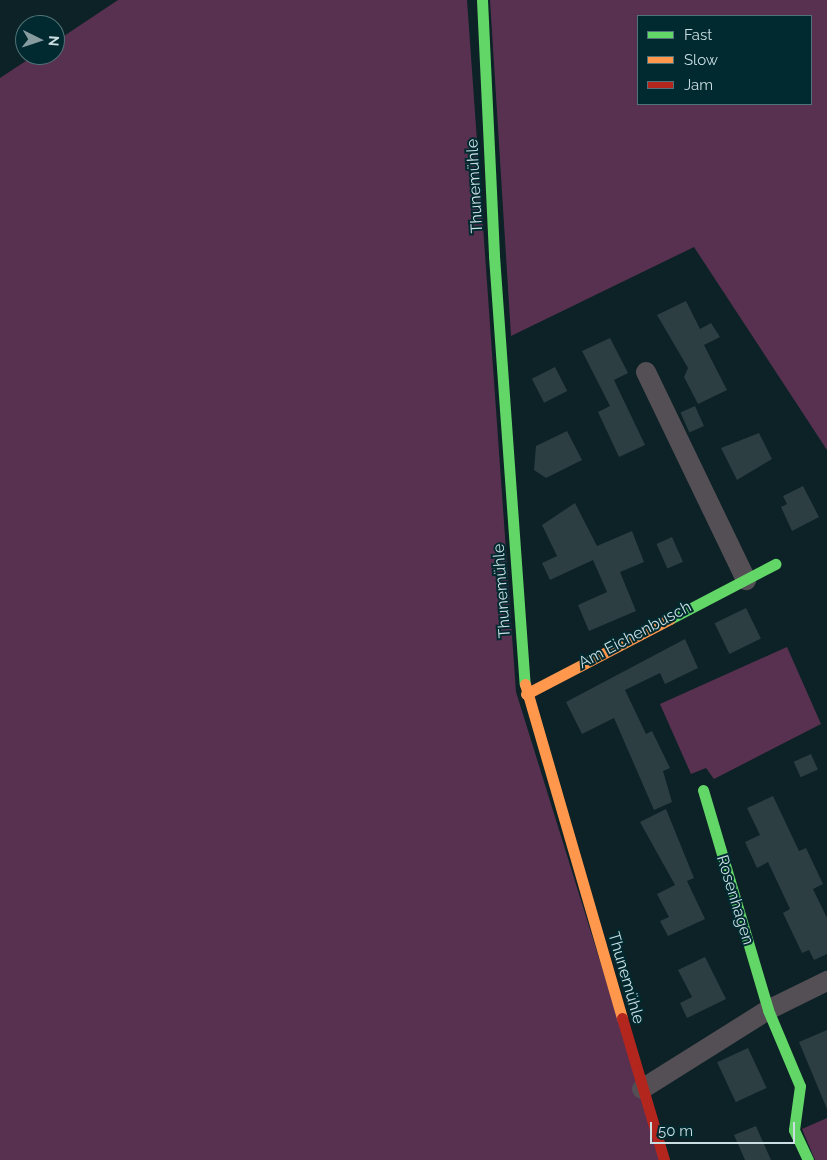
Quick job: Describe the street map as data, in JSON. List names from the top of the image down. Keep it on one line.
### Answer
{"streets":{"street":["Thunemühle","Am Eichenbusch","Rosenhagen"]},"crossings":[["Thunemühle","Am Eichenbusch"]],"legend":["Fast","Slow","Jam"],"scale_bar":"50 m","north":"right"}
